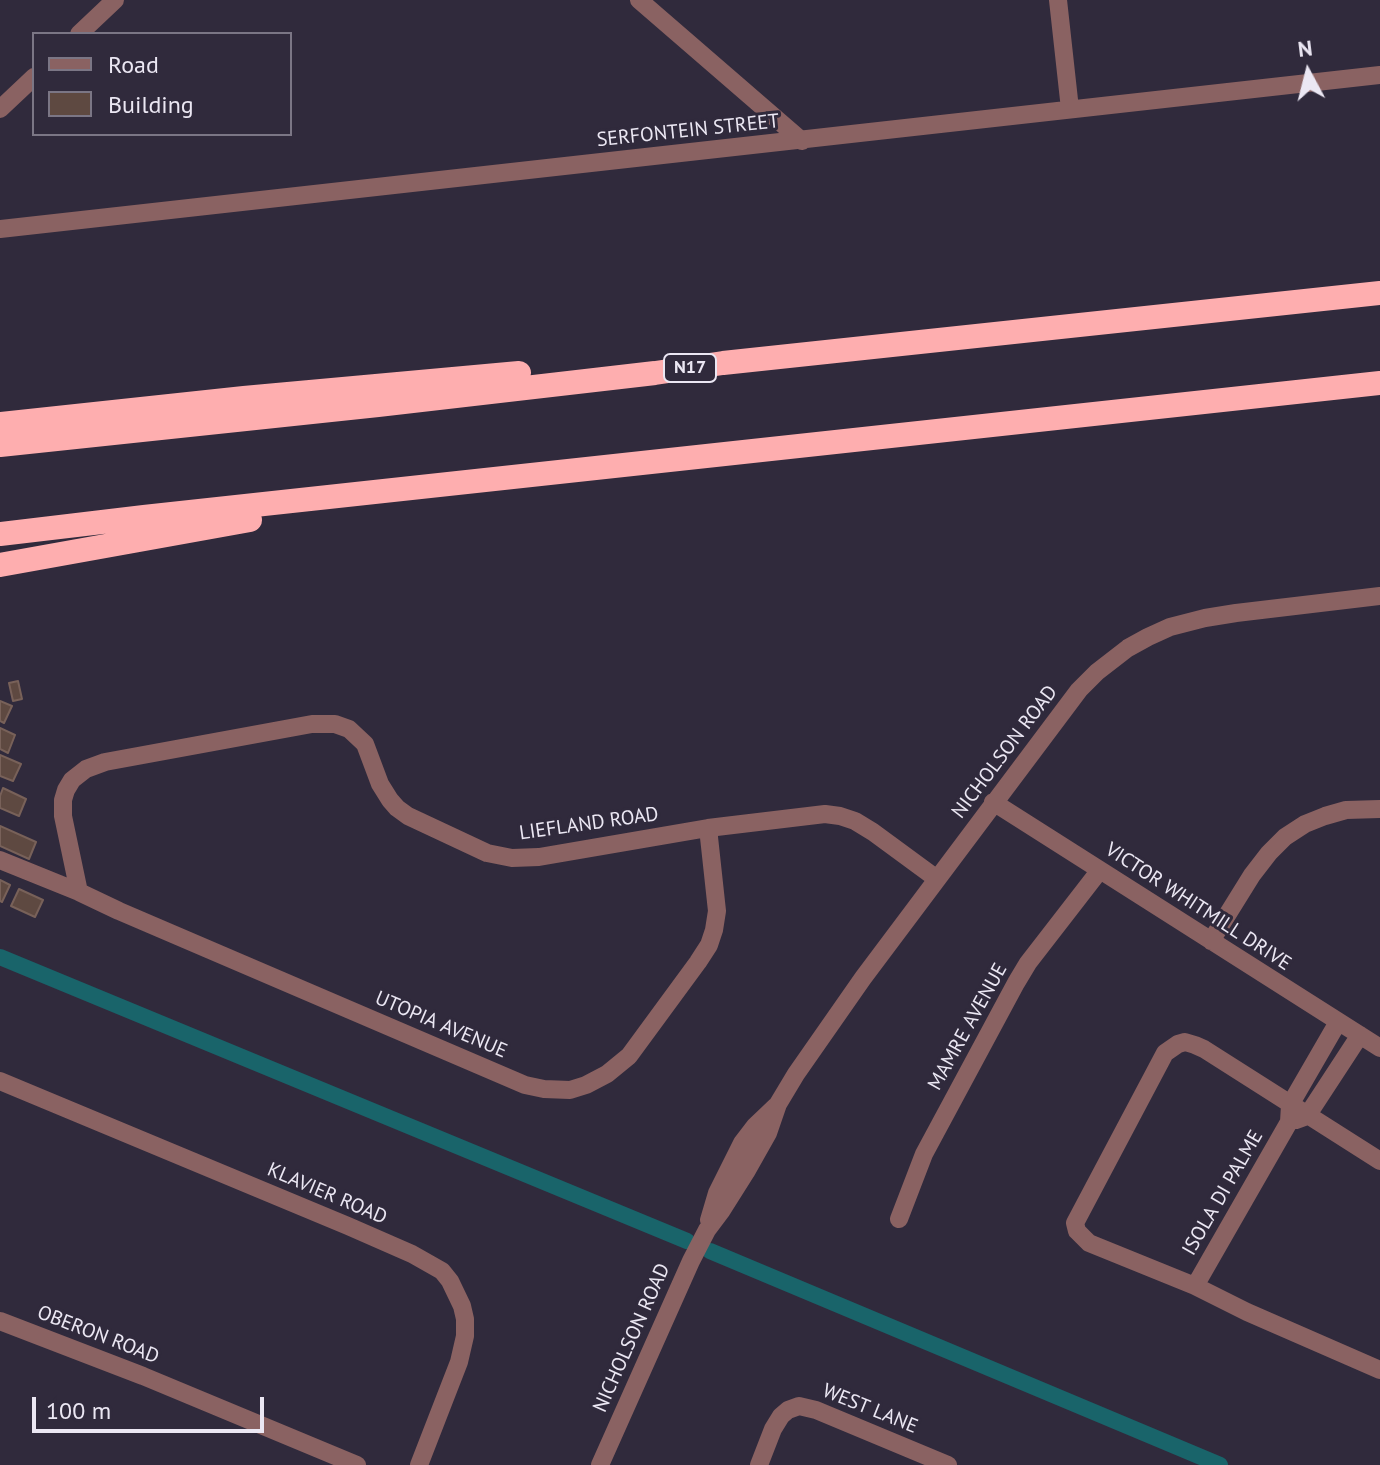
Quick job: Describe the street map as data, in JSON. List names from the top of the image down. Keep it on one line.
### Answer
{"streets":{"highway":["N17"],"street":["SERFONTEIN STREET","NICHOLSON ROAD","LIEFLAND ROAD","VICTOR WHITMILL DRIVE","UTOPIA AVENUE","MAMRE AVENUE","ISOLA DI PALME","KLAVIER ROAD","OBERON ROAD","WEST LANE"]},"crossings":[["NICHOLSON ROAD","LIEFLAND ROAD"],["NICHOLSON ROAD","VICTOR WHITMILL DRIVE"],["LIEFLAND ROAD","UTOPIA AVENUE"],["VICTOR WHITMILL DRIVE","MAMRE AVENUE"],["VICTOR WHITMILL DRIVE","ISOLA DI PALME"]],"legend":["Road","Building"],"scale_bar":"100 m","north":"top"}
